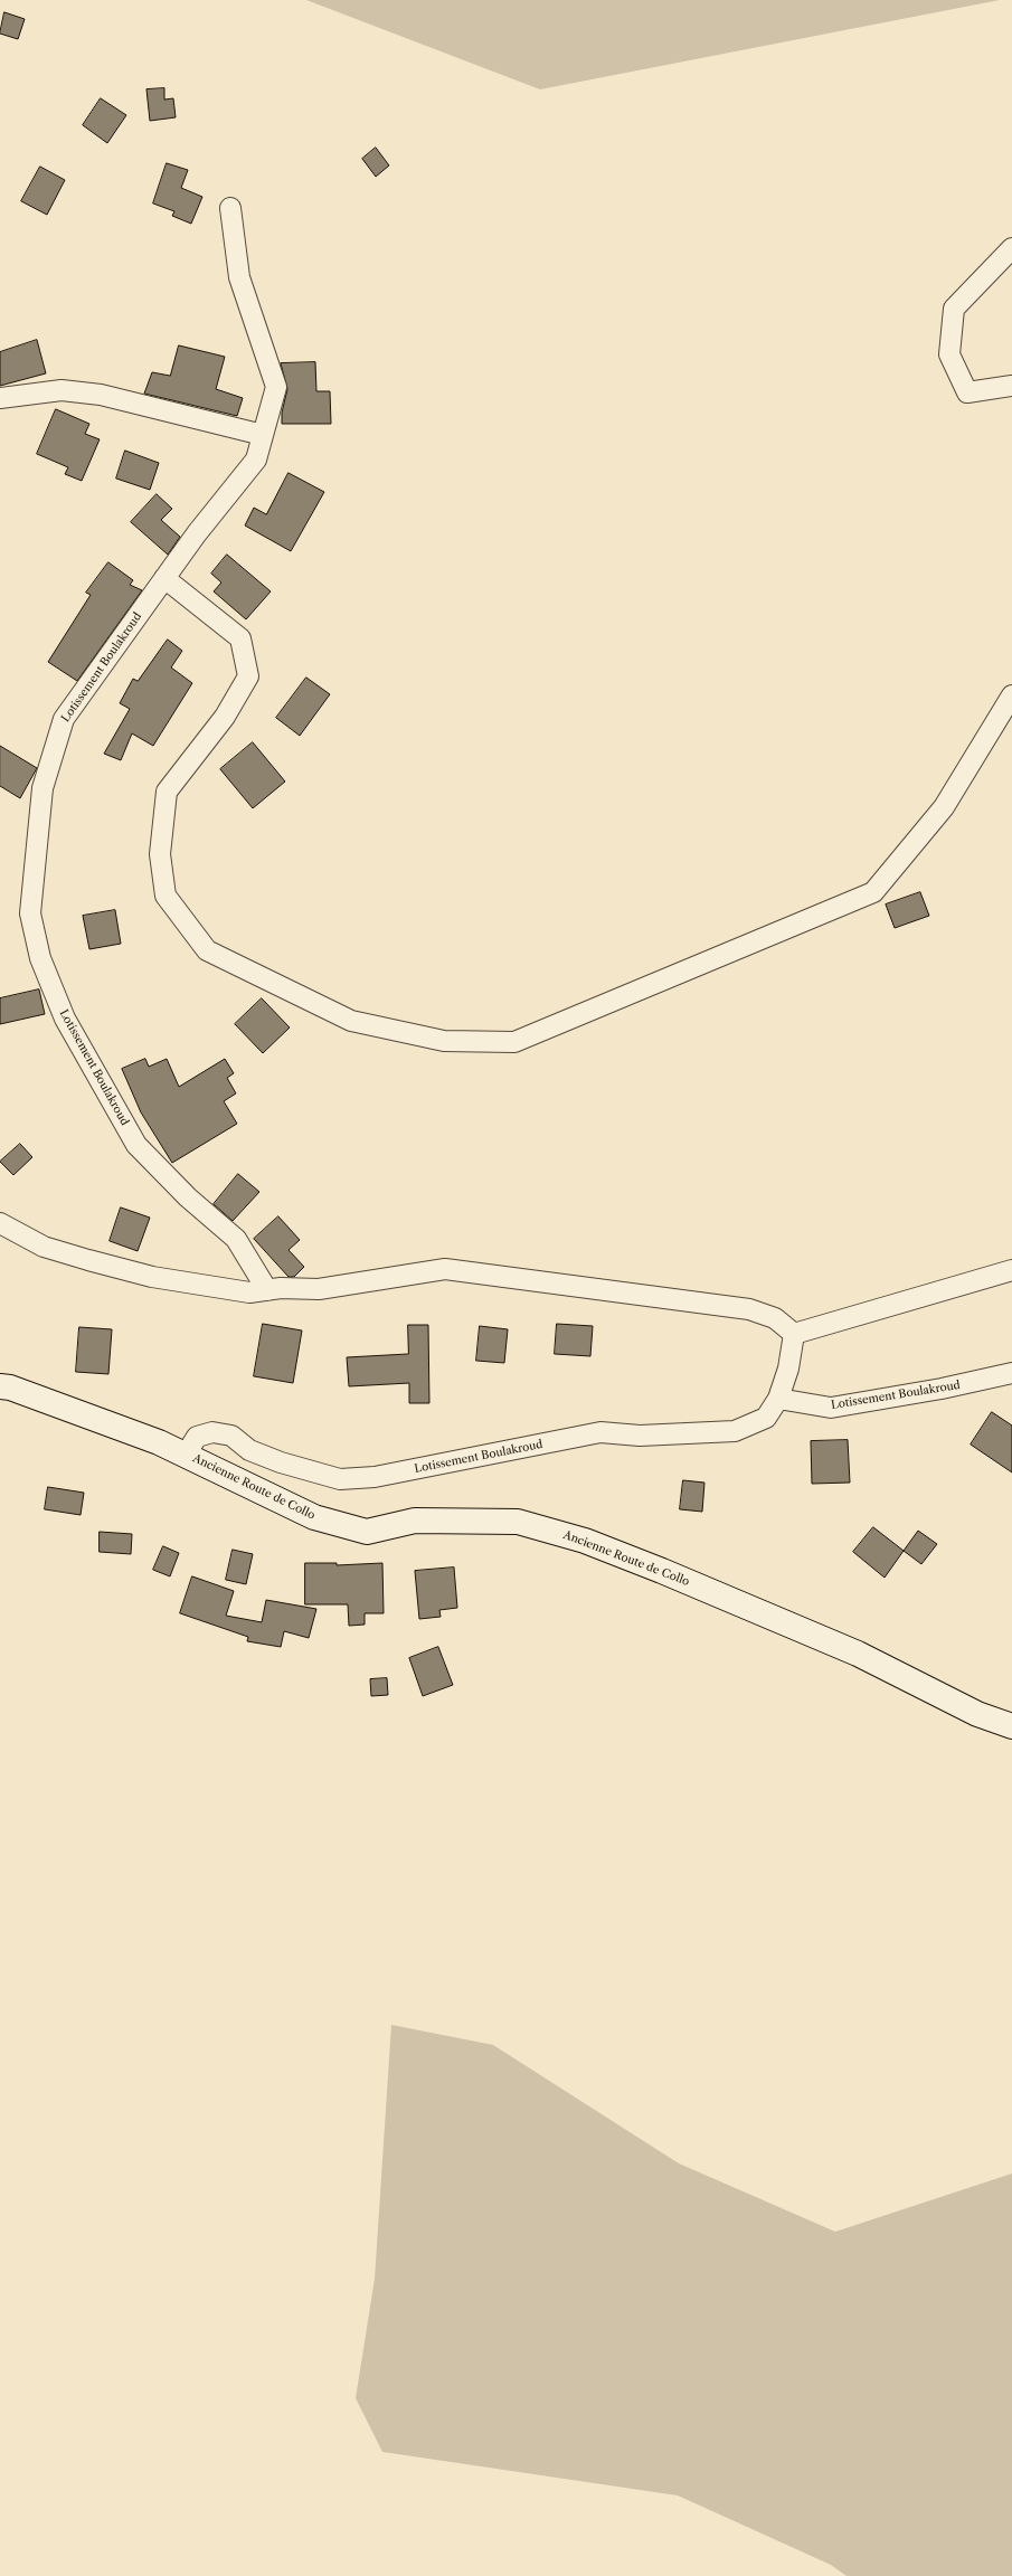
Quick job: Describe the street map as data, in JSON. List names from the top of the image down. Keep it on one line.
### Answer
{"streets":{"main road":["Ancienne Route de Collo"],"street":["Lotissement Boulakroud"]},"crossings":[["Lotissement Boulakroud","Ancienne Route de Collo"]]}
